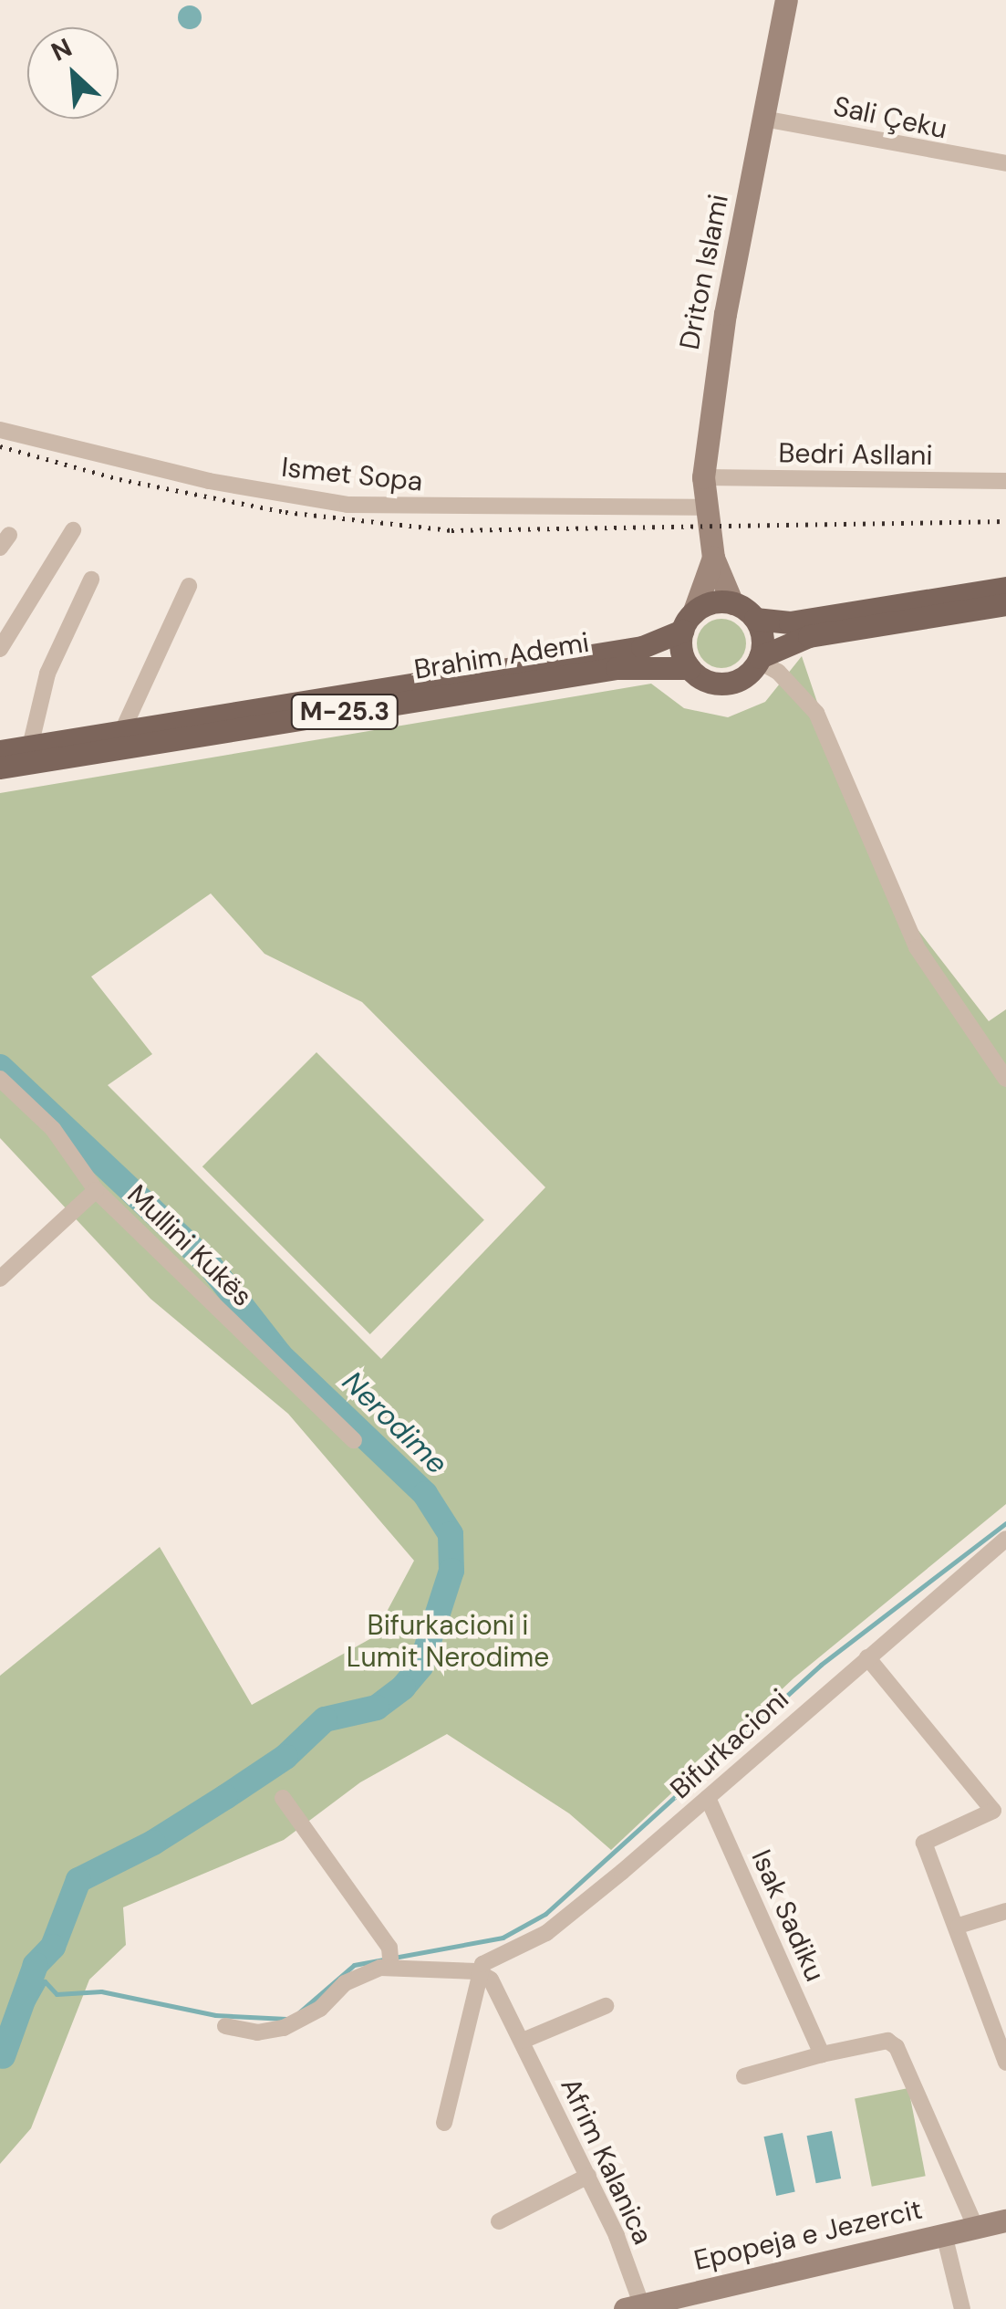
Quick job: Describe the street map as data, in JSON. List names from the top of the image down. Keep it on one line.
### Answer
{"streets":{"main road":["Brahim Ademi","M-25.3"],"street":["Sali Çeku","Driton Islami","Bedri Asllani","Ismet Sopa","Mullini Kukës","Bifurkacioni","Isak Sadiku","Afrim Kalanica","Epopeja e Jezercit"]},"crossings":[["Sali Çeku","Driton Islami"],["Driton Islami","Bedri Asllani"],["Driton Islami","Ismet Sopa"],["Driton Islami","Brahim Ademi"],["Bifurkacioni","Isak Sadiku"],["Bifurkacioni","Afrim Kalanica"],["Afrim Kalanica","Epopeja e Jezercit"]],"water":["Nerodime"],"parks":["Bifurkacioni i Lumit Nerodime"],"north":"top left"}
